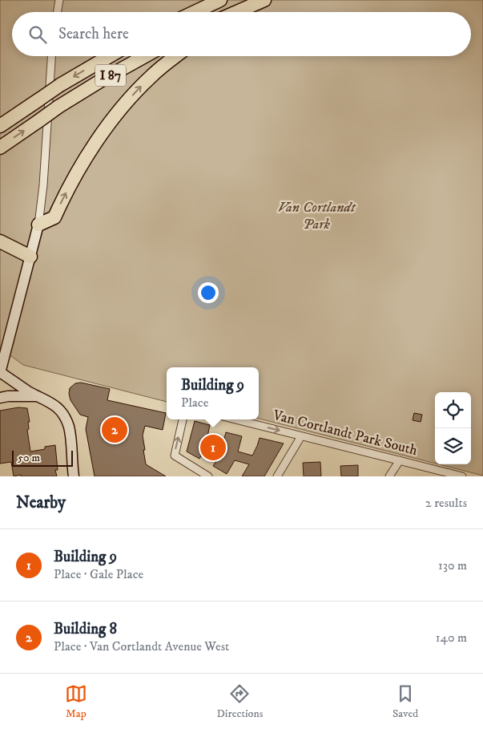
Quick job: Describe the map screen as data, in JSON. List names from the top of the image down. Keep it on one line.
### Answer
{"streets":{"highway":["I 87"],"street":["Van Cortlandt Park South"]},"parks":["Van Cortlandt Park"],"scale_bar":"50 m","page":{"search":"Search here","popup":["Building 9","Place"],"pins":["2","1"],"scale":"50 m","heading":["Nearby","2 results"],"list":[{"mark":"1","name":"Building 9","note":"Place · Gale Place","value":"130 m"},{"mark":"2","name":"Building 8","note":"Place · Van Cortlandt Avenue West","value":"140 m"}],"nav":["Map","Directions","Saved"]}}
